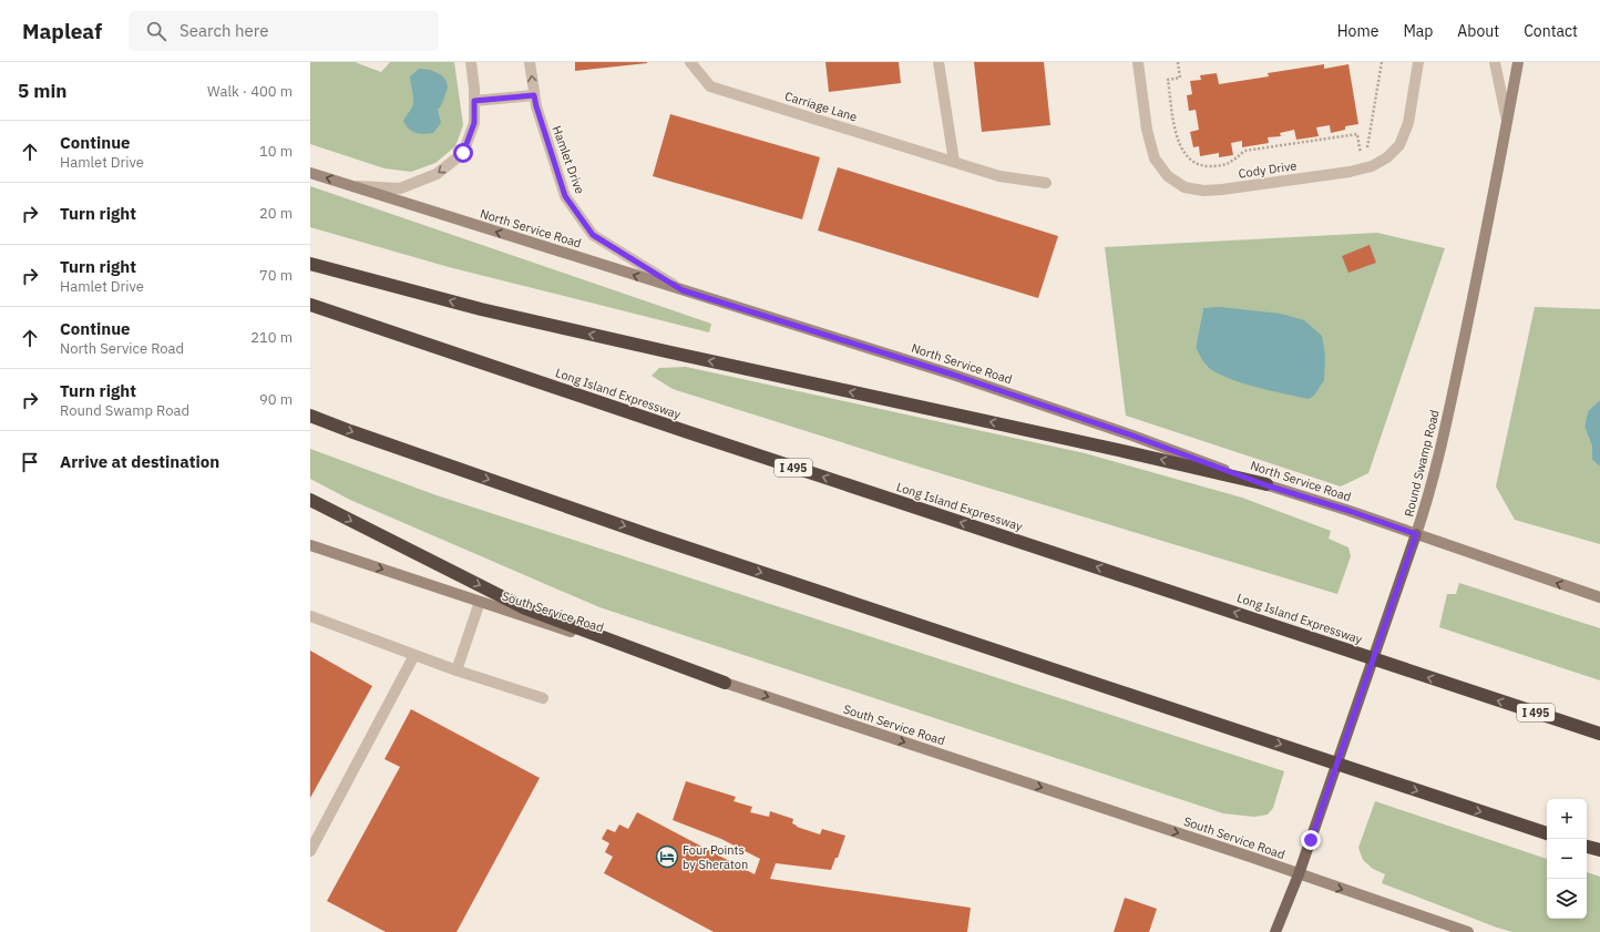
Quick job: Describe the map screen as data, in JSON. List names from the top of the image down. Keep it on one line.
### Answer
{"streets":{"highway":["Long Island Expressway","I 495"],"main road":["North Service Road","Round Swamp Road","South Service Road"],"street":["Carriage Lane","Hamlet Drive","Cody Drive"]},"crossings":[["Hamlet Drive","North Service Road"],["North Service Road","Round Swamp Road"],["Round Swamp Road","South Service Road"]],"one_way":["North Service Road","South Service Road"],"places":{"hotel":["Four Points by Sheraton"]},"page":{"header":"Mapleaf","search":"Search here","nav":["Home","Map","About","Contact"],"heading":["5 min","Walk · 400 m"],"list":[["Continue","Hamlet Drive","10 m"],["Turn right","20 m"],["Turn right","Hamlet Drive","70 m"],["Continue","North Service Road","210 m"],["Turn right","Round Swamp Road","90 m"],"Arrive at destination"],"map_buttons":["+","−"]}}
